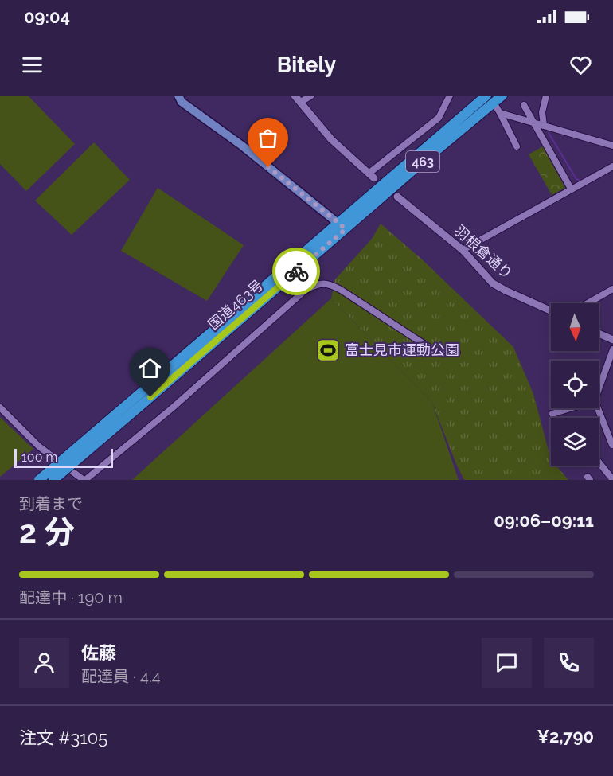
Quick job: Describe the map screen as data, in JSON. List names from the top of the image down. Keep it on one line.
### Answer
{"streets":{"highway":["463","国道463号"],"street":["羽根倉通り"]},"places":{"sports":["富士見市運動公園"]},"scale_bar":"100 m","north":"bottom","page":{"status":"09:04","header":"Bitely","scale":"100 m","heading":["2 分","到着まで","09:06–09:11"],"panel":["佐藤","配達員 · 4.4","注文 #3105","¥2,790"],"bar":"配達中 · 190 m"}}
